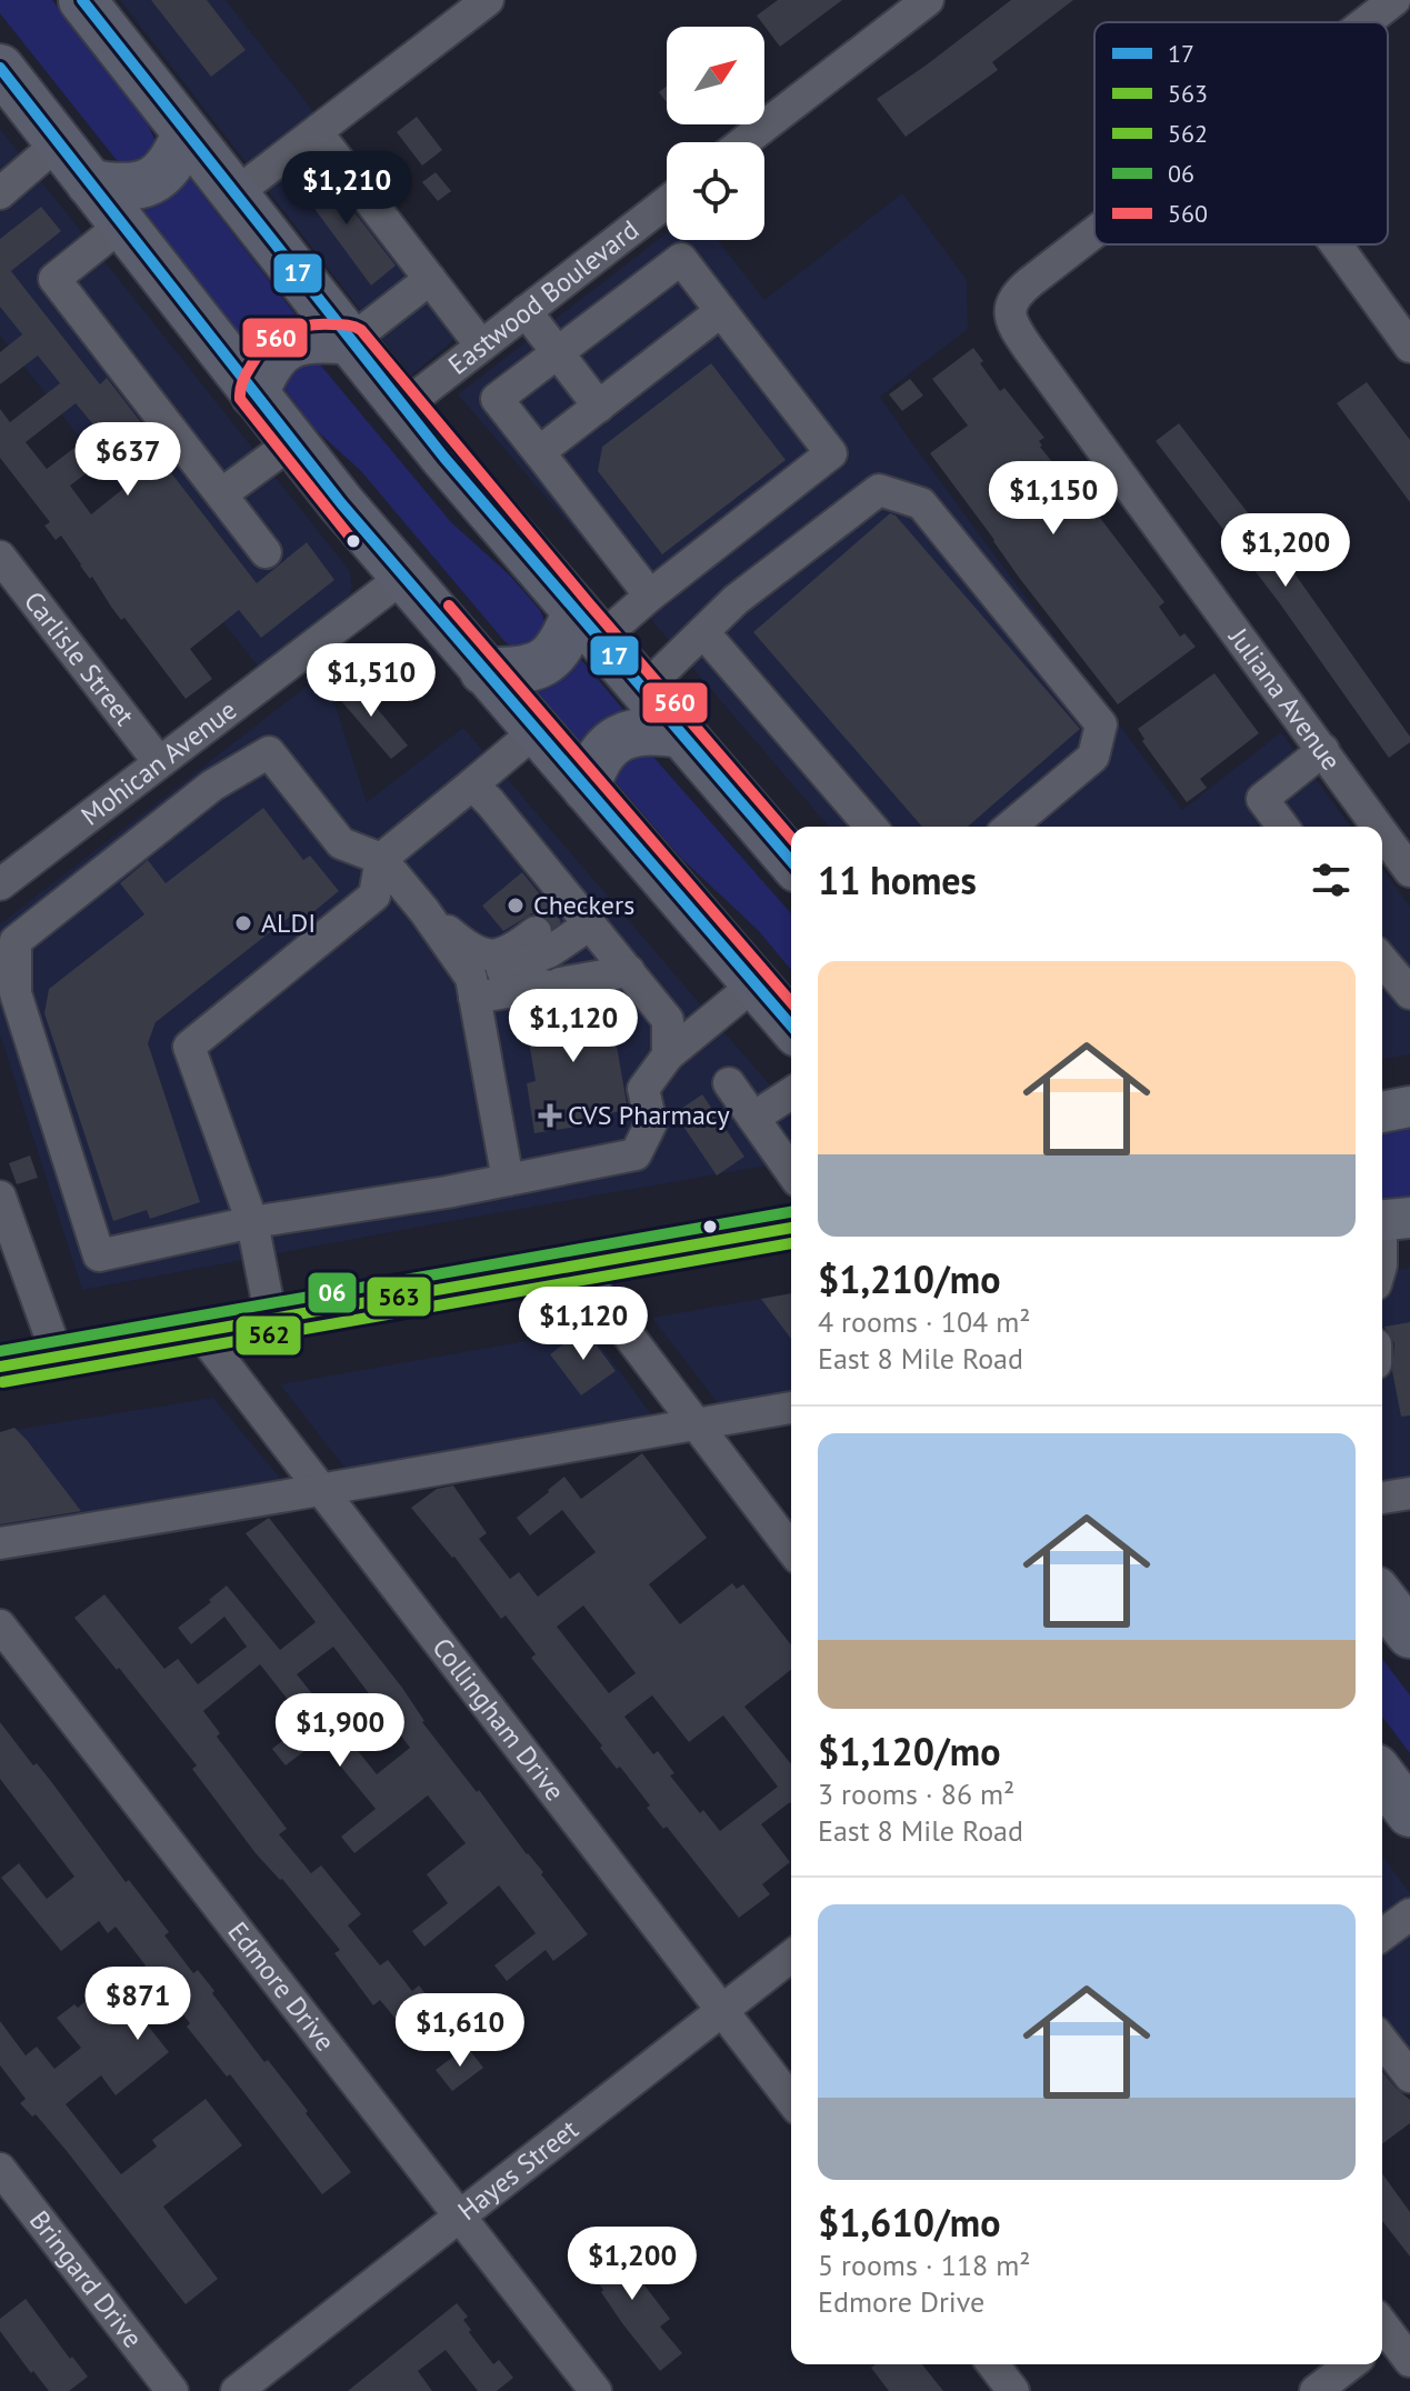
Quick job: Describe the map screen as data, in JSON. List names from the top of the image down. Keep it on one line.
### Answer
{"streets":{"street":["Eastwood Boulevard","Carlisle Street","Juliana Avenue","Mohican Avenue","Collingham Drive","Edmore Drive","Hayes Street","Bringard Drive"]},"crossings":[["Carlisle Street","Mohican Avenue"],["Collingham Drive","Hayes Street"],["Edmore Drive","Hayes Street"]],"places":{"other":["Checkers","ALDI"],"health":["CVS Pharmacy"]},"lines":["transit line 17","transit line 560","transit line 06","transit line 563","transit line 562"],"legend":["17","563","562","06","560"],"north":"top right","page":{"price":["$1,210","$637","$1,150","$1,200","$1,510","$1,120","$1,120","$1,900","$871","$1,610","$1,200"],"heading":"11 homes","list":[{"name":"$1,210/mo","note":"4 rooms · 104 m² · East 8 Mile Road"},{"name":"$1,120/mo","note":"3 rooms · 86 m² · East 8 Mile Road"},{"name":"$1,610/mo","note":"5 rooms · 118 m² · Edmore Drive"}]}}
